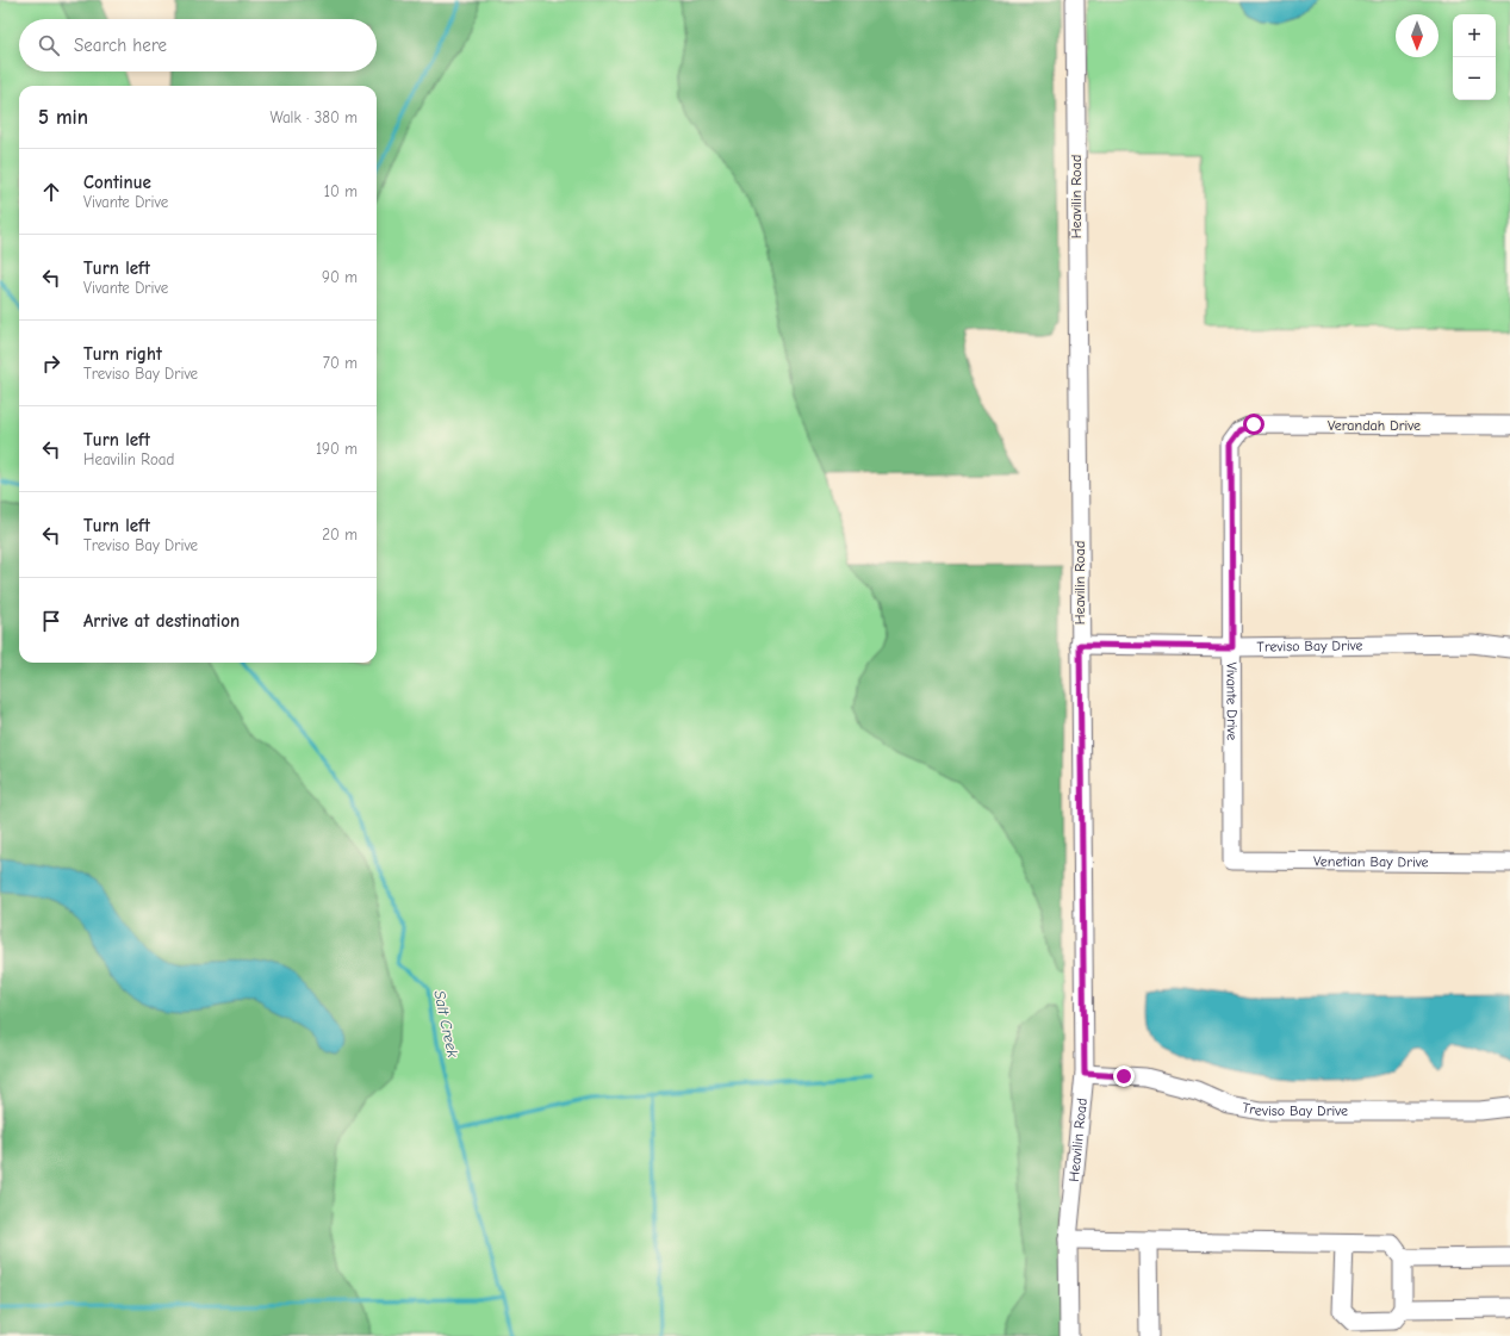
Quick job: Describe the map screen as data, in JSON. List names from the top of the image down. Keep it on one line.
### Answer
{"streets":{"street":["Heavilin Road","Verandah Drive","Treviso Bay Drive","Vivante Drive","Venetian Bay Drive"]},"crossings":[["Heavilin Road","Treviso Bay Drive"],["Verandah Drive","Vivante Drive"],["Treviso Bay Drive","Vivante Drive"],["Vivante Drive","Venetian Bay Drive"]],"water":["Salt Creek"],"north":"bottom","page":{"map_buttons":["+","−"],"search":"Search here","heading":["5 min","Walk · 380 m"],"list":[["Continue","Vivante Drive","10 m"],["Turn left","Vivante Drive","90 m"],["Turn right","Treviso Bay Drive","70 m"],["Turn left","Heavilin Road","190 m"],["Turn left","Treviso Bay Drive","20 m"],"Arrive at destination"]}}
